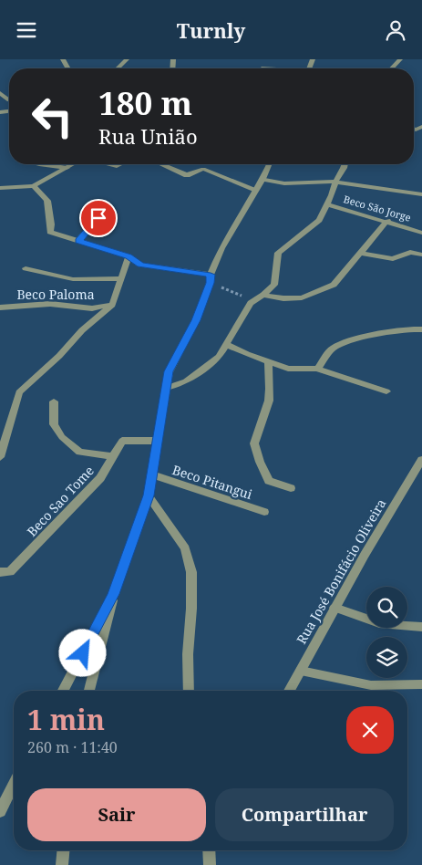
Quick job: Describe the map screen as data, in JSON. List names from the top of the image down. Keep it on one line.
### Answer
{"streets":{"street":["Beco São Jorge","Beco Paloma","Beco Pitangui","Beco Sao Tome","Rua José Bonifácio Oliveira"]},"page":{"header":"Turnly","turn":["180 m","Rua União"],"heading":["1 min","260 m · 11:40"],"buttons":["Sair","Compartilhar"]}}
